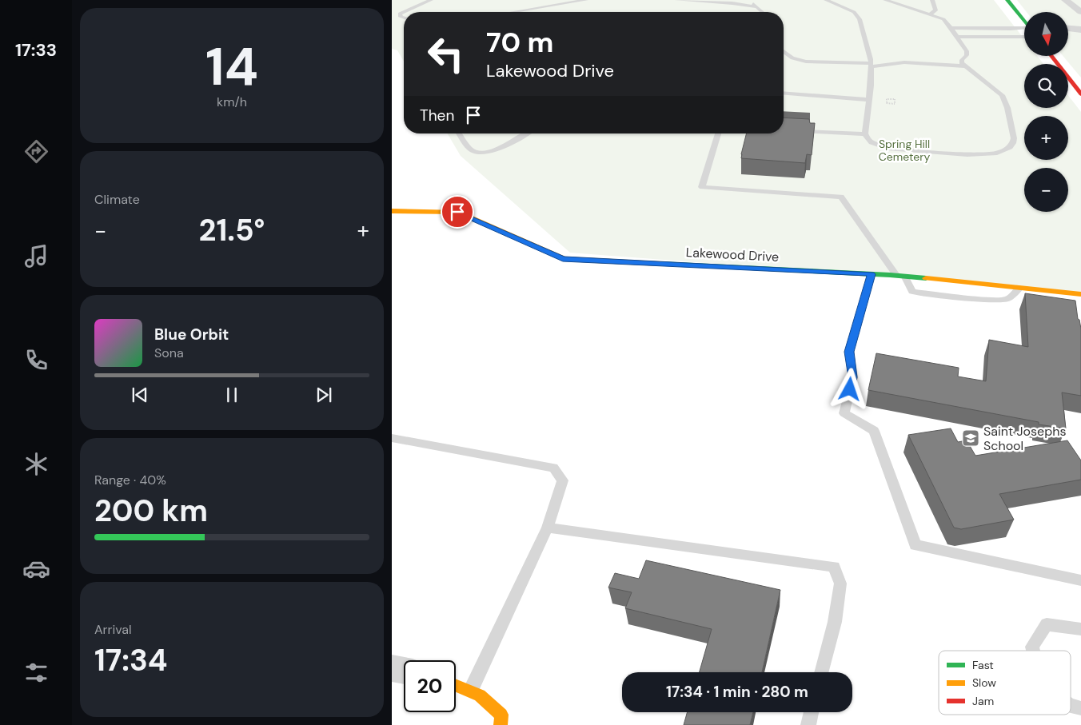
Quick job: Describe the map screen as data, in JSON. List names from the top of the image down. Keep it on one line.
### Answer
{"streets":{"street":["Lakewood Drive"]},"parks":["Spring Hill Cemetery"],"places":{"school or university":["Saint Josephs School"]},"legend":["Fast","Slow","Jam"],"north":"bottom","page":{"tabs":"17:33","tile":[["14","km/h"],"Climate",["Range · 40%","200 km"],["Arrival","17:34"]],"map_buttons":["+","−"],"turn":["70 m","Lakewood Drive"],"then":"Then","heat":["−","21.5°","+"],"song":["Blue Orbit","Sona"],"limit":"20","trip":"17:34 · 1 min · 280 m"}}
